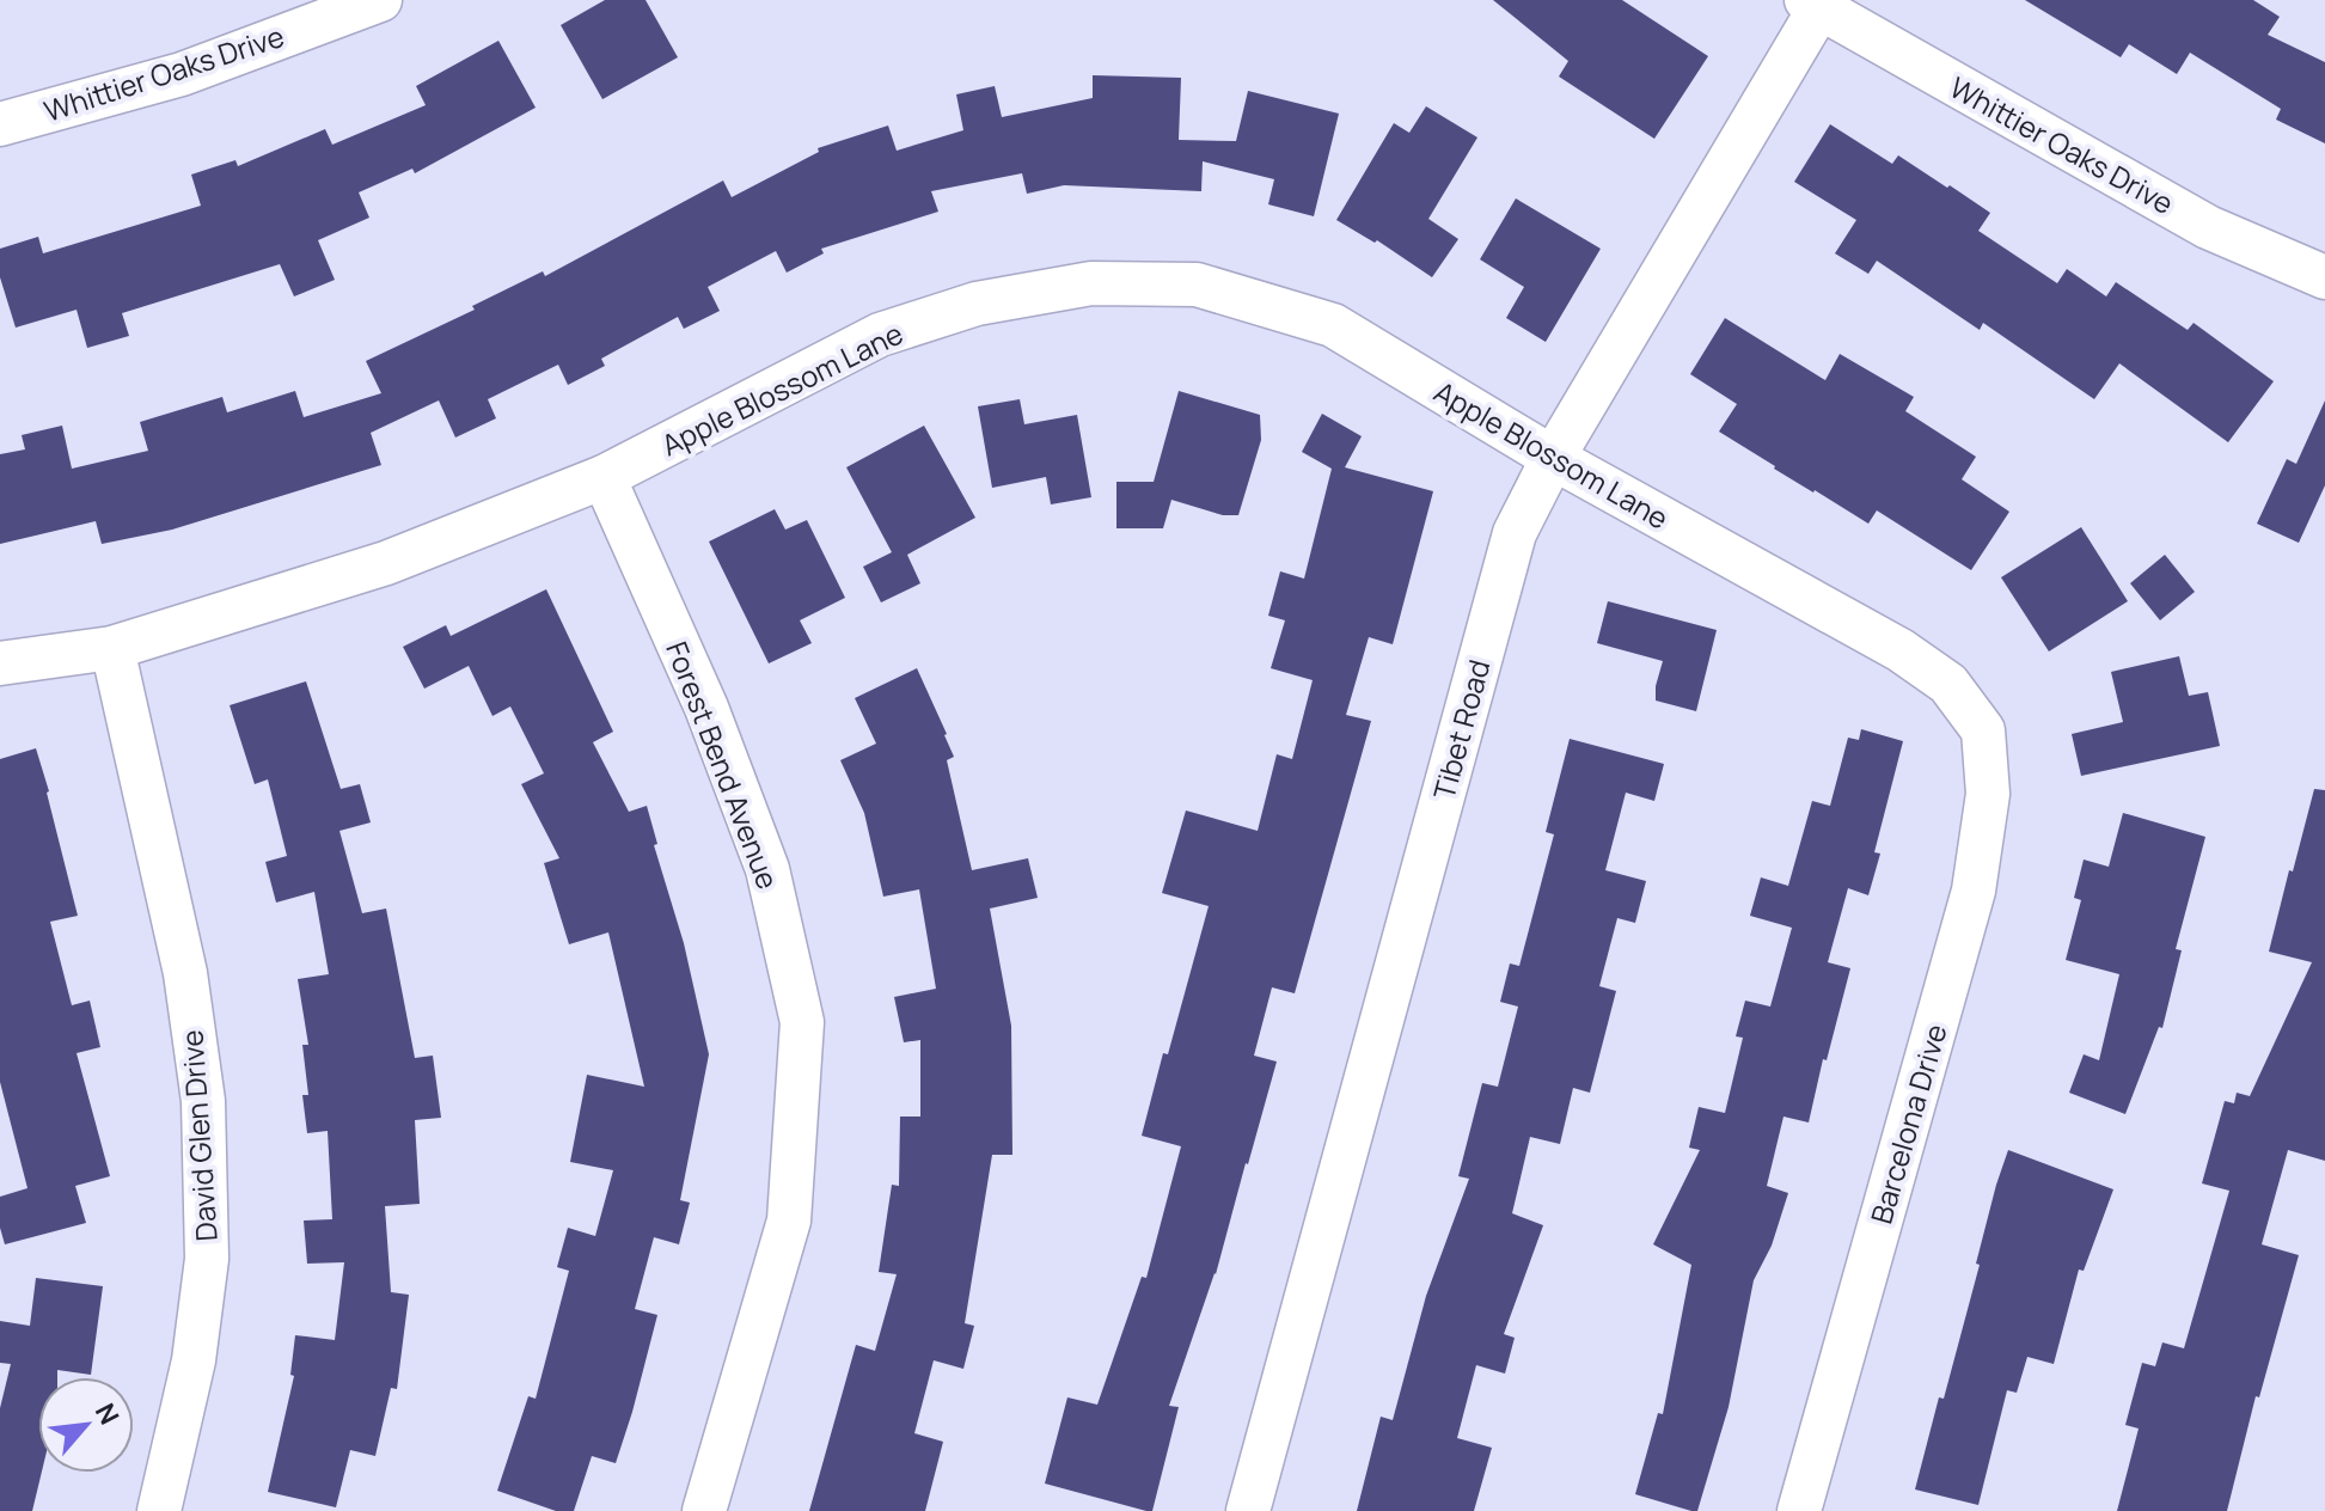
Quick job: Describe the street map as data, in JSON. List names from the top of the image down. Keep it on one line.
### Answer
{"streets":{"street":["Whittier Oaks Drive","Apple Blossom Lane","Tibet Road","Forest Bend Avenue","Barcelona Drive","David Glen Drive"]},"crossings":[["Whittier Oaks Drive","Tibet Road"],["Apple Blossom Lane","Tibet Road"],["Apple Blossom Lane","Forest Bend Avenue"],["Apple Blossom Lane","Barcelona Drive"],["Apple Blossom Lane","David Glen Drive"]],"north":"top right"}
